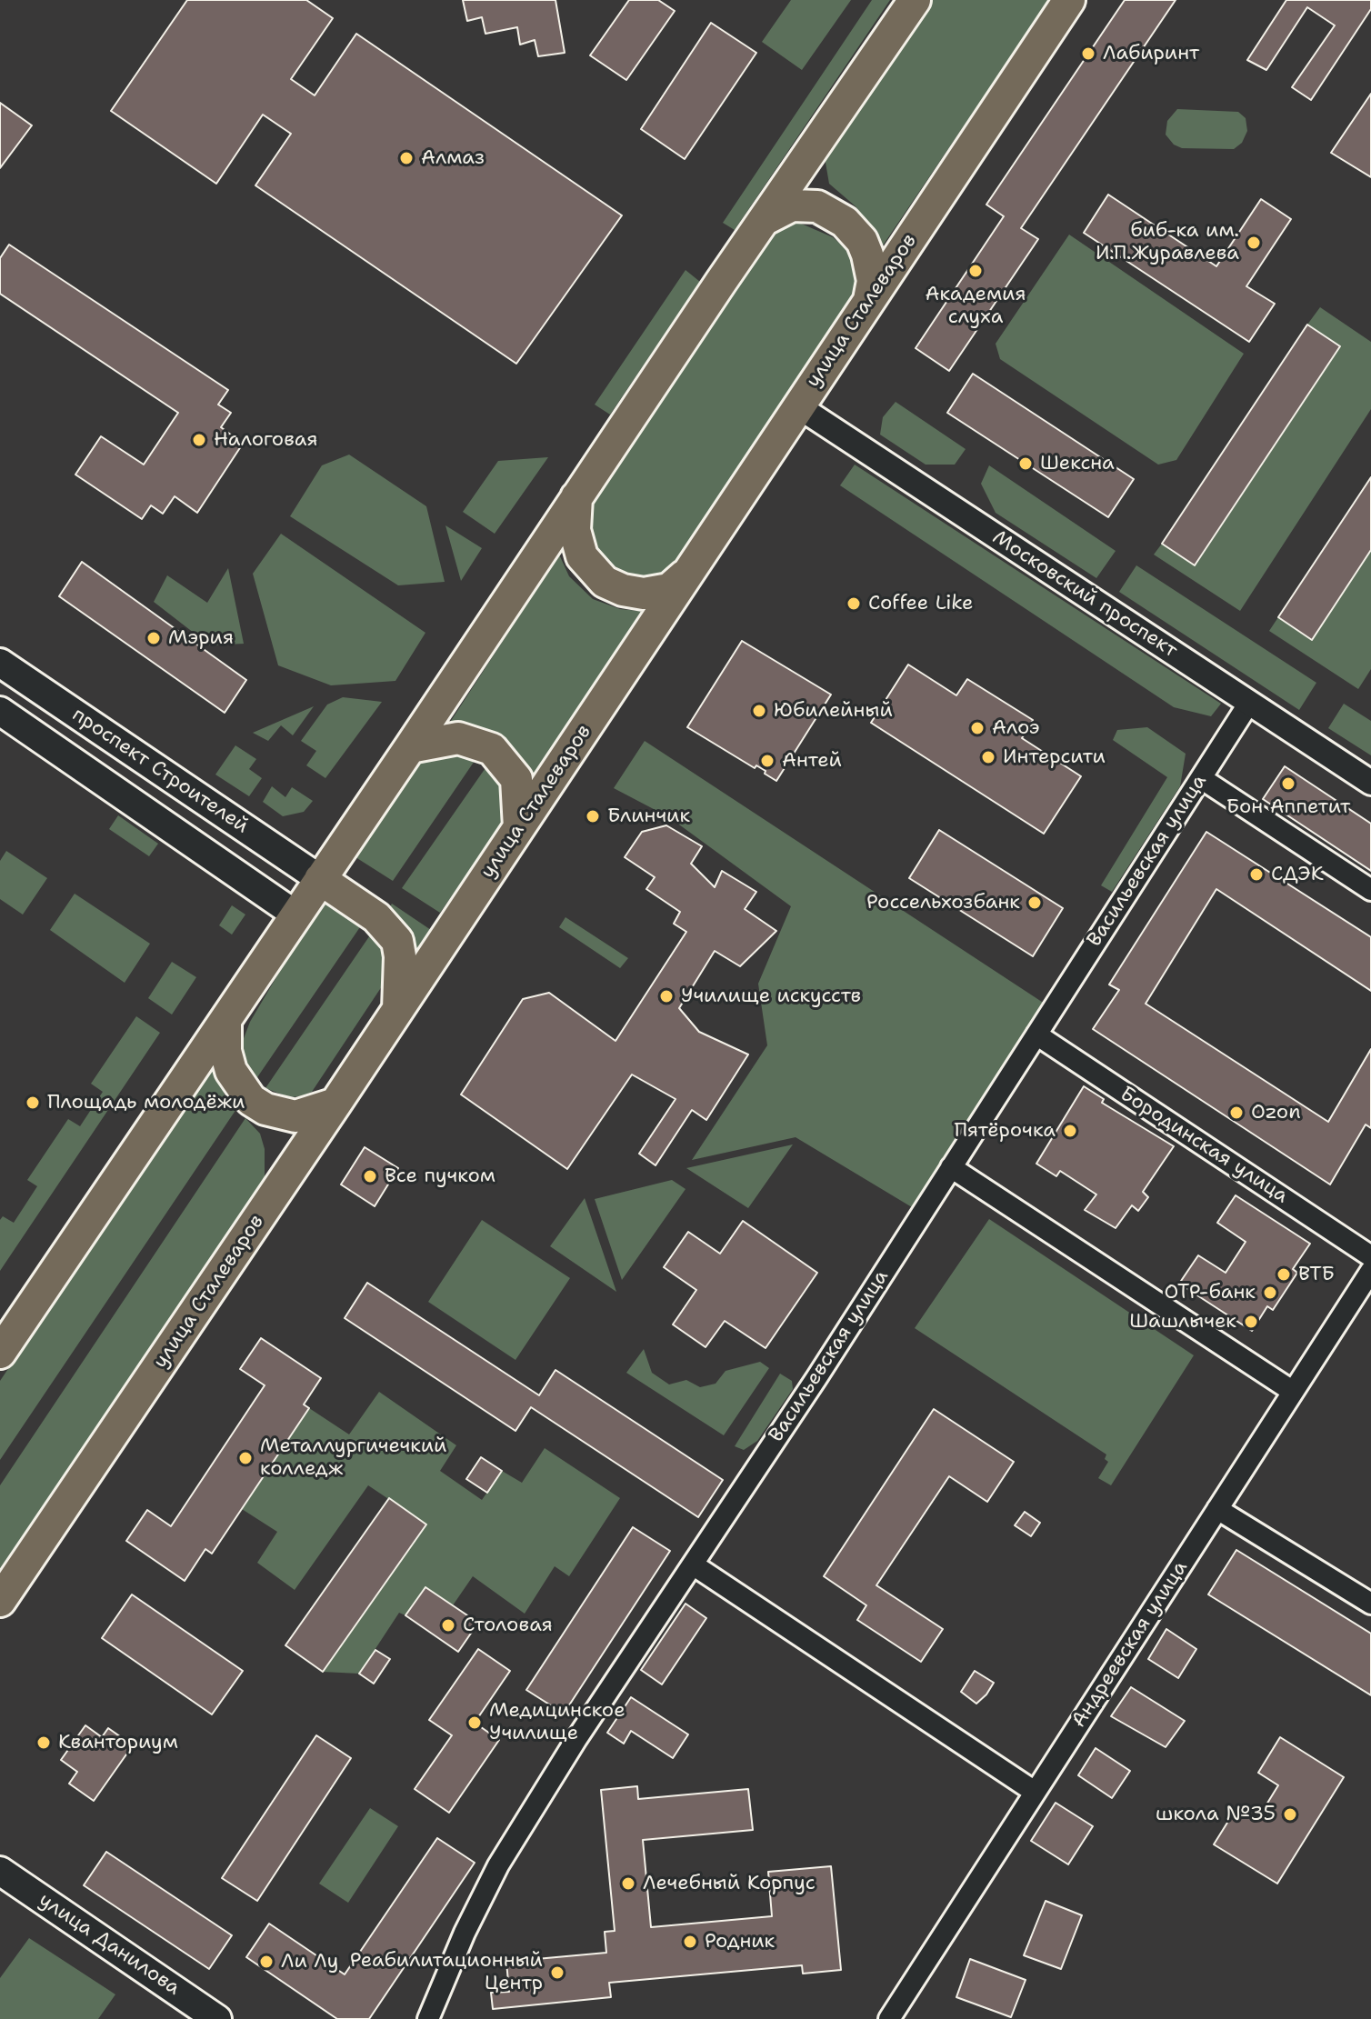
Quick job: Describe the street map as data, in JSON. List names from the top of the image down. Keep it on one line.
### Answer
{"streets":{"main road":["улица Сталеваров","проспект Строителей","улица Данилова"],"street":["Московский проспект","Васильевская улица","Бородинская улица","Андреевская улица"]},"crossings":[["улица Сталеваров","Московский проспект"],["Московский проспект","Васильевская улица"],["Васильевская улица","Бородинская улица"]],"places":["Лабиринт","Алмаз","биб-ка им. И.П.Журавлева","Академия слуха","Налоговая","Шексна","Coffee Like","Мэрия","Юбилейный","Алоэ","Интерсити","Антей","Бон Аппетит","Блинчик","СДЭК","Россельхозбанк","Училище искусств","Площадь молодёжи","Ozon","Пятёрочка","Все пучком","ВТБ","OTP-банк","Шашлычек","Металлургичечкий колледж","Столовая","Медицинское Училище","Кванториум","школа №35","Лечебный Корпус","Родник","Ли Лу","Реабилитационный Центр"]}
